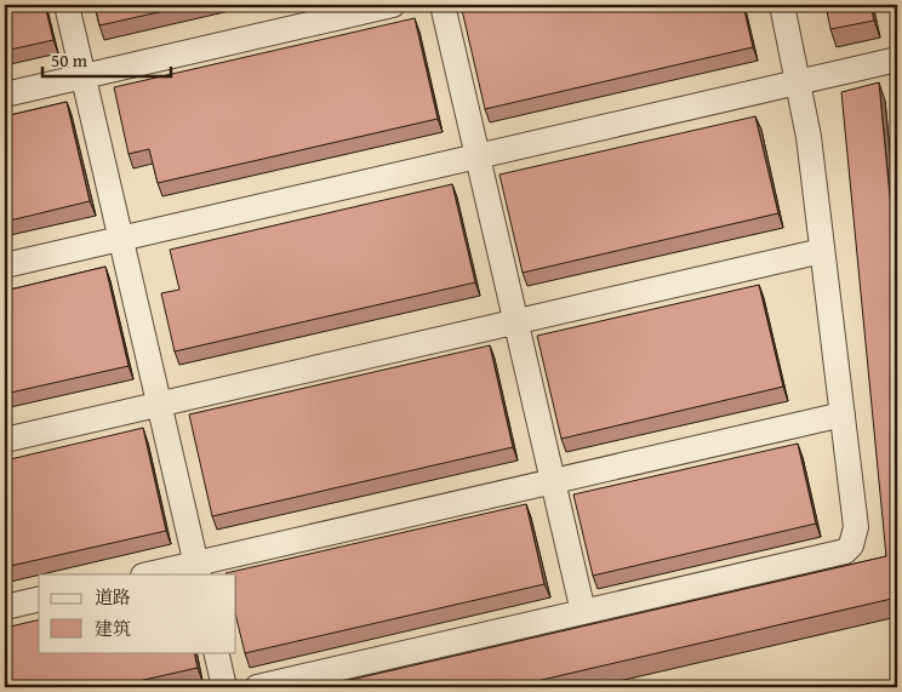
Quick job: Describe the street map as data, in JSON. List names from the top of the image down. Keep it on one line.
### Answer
{"legend":["道路","建筑"],"scale_bar":"50 m"}
